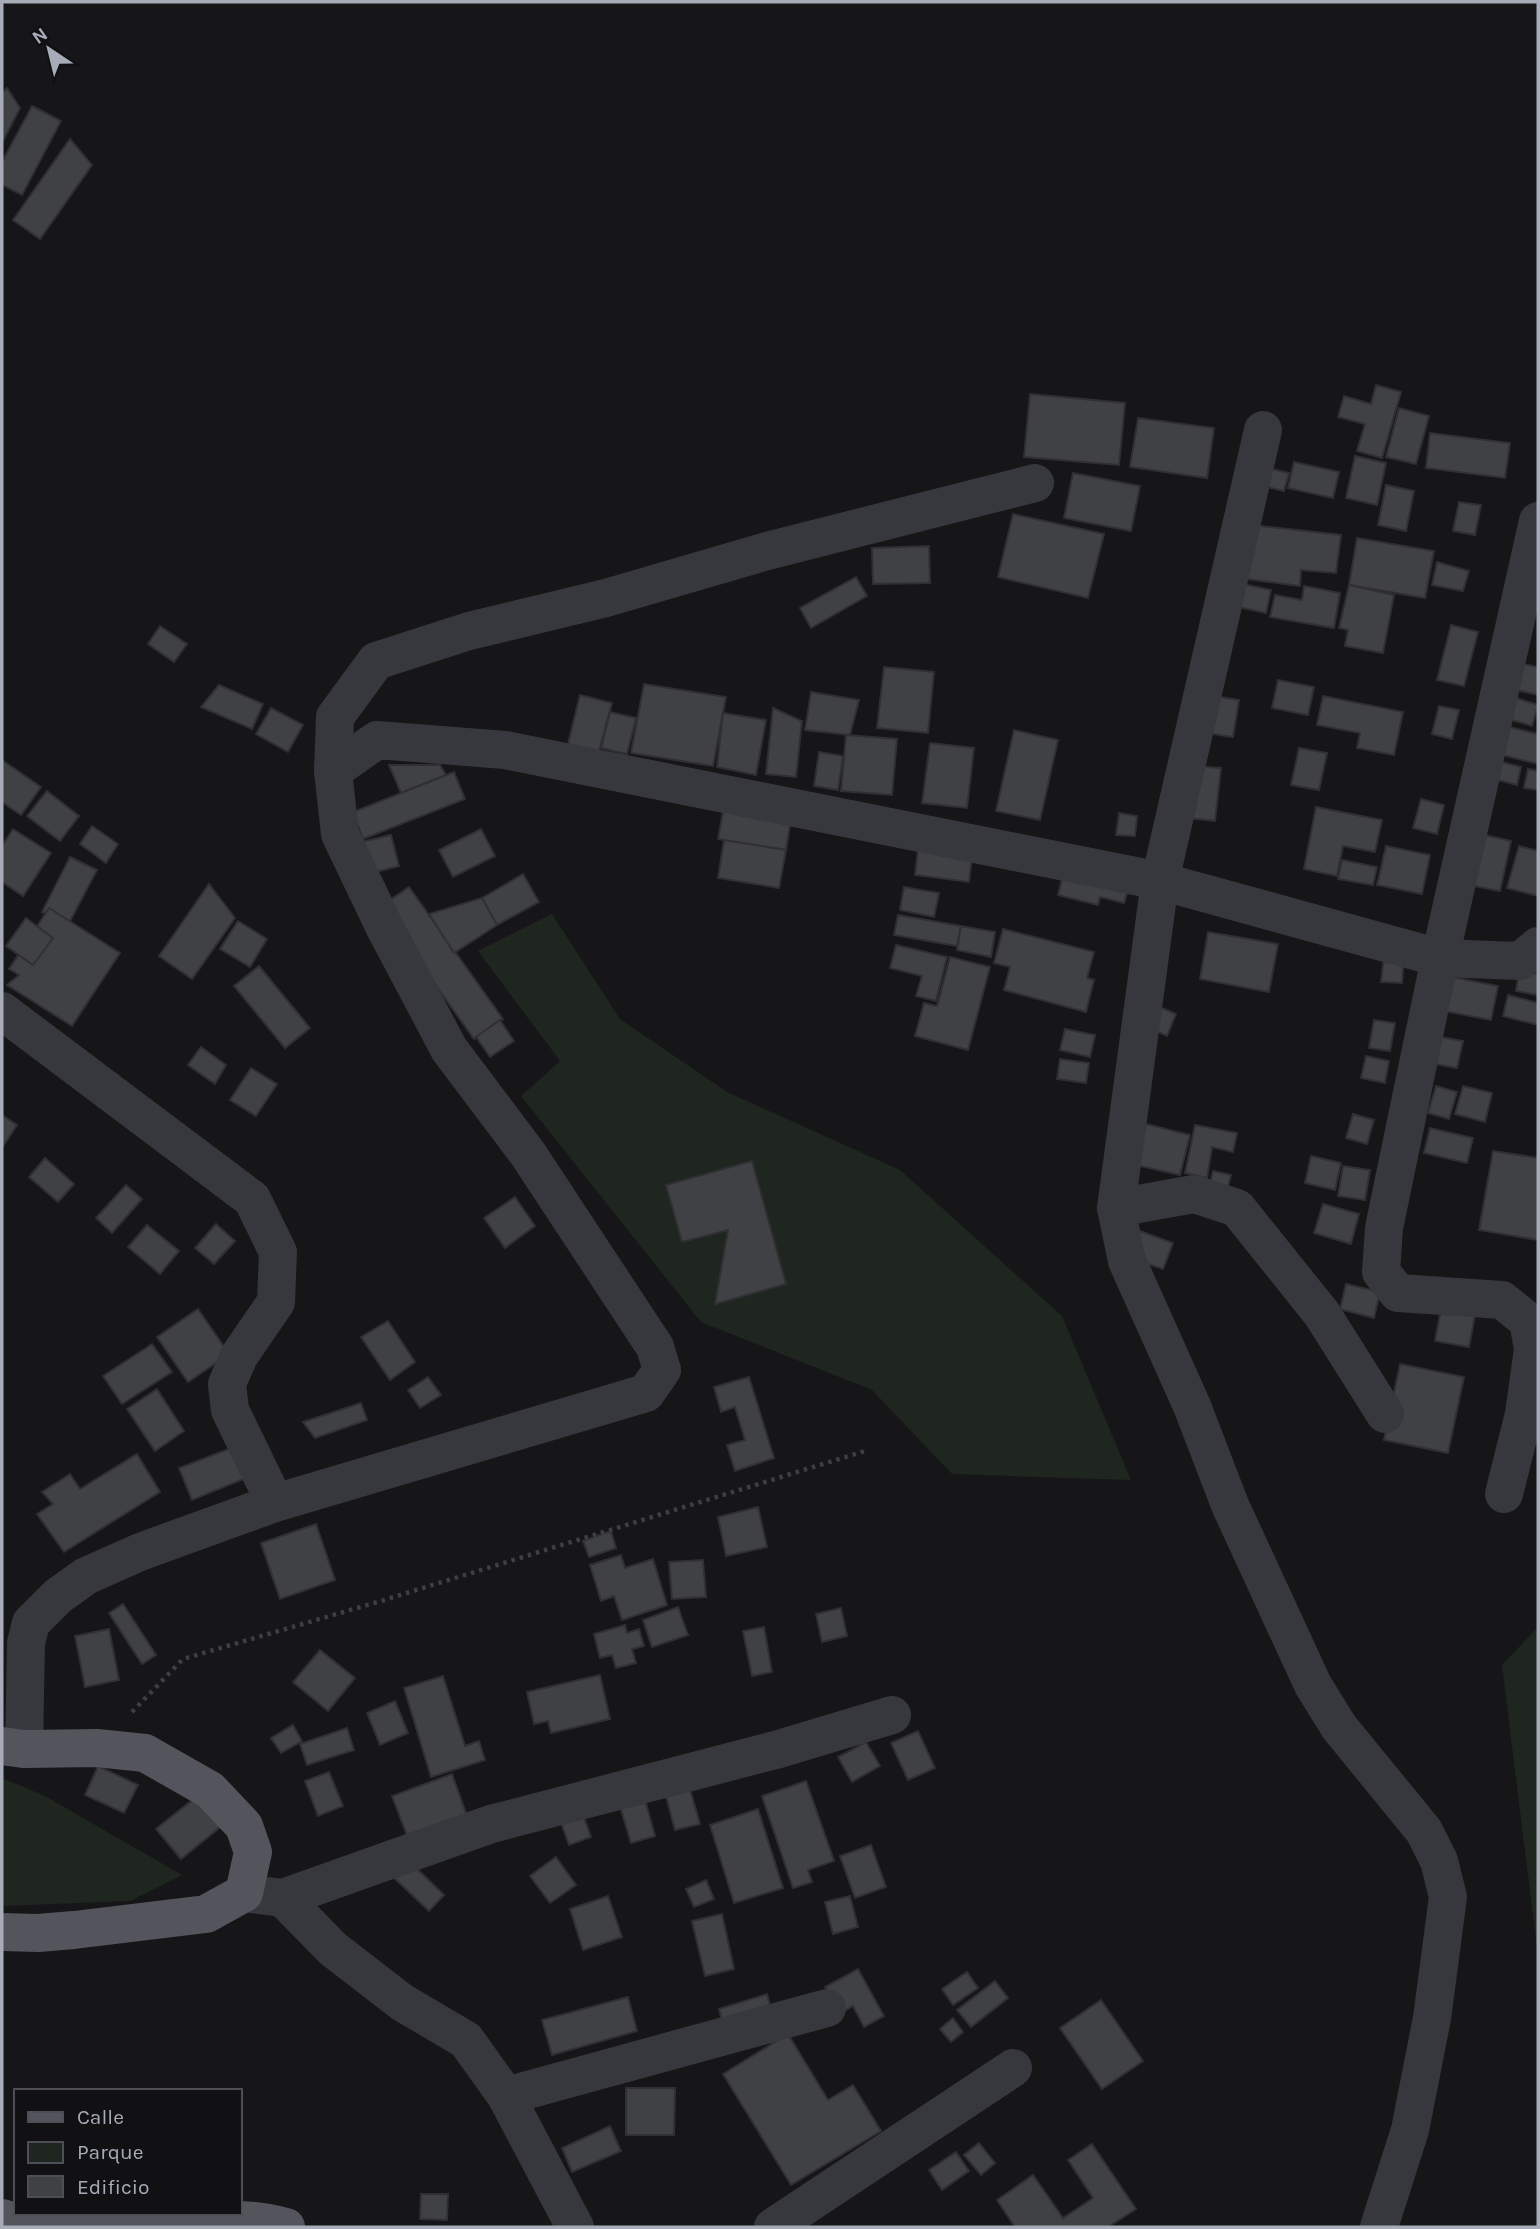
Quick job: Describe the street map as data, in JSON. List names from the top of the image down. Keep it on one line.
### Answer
{"legend":["Calle","Parque","Edificio"],"north":"top left"}
